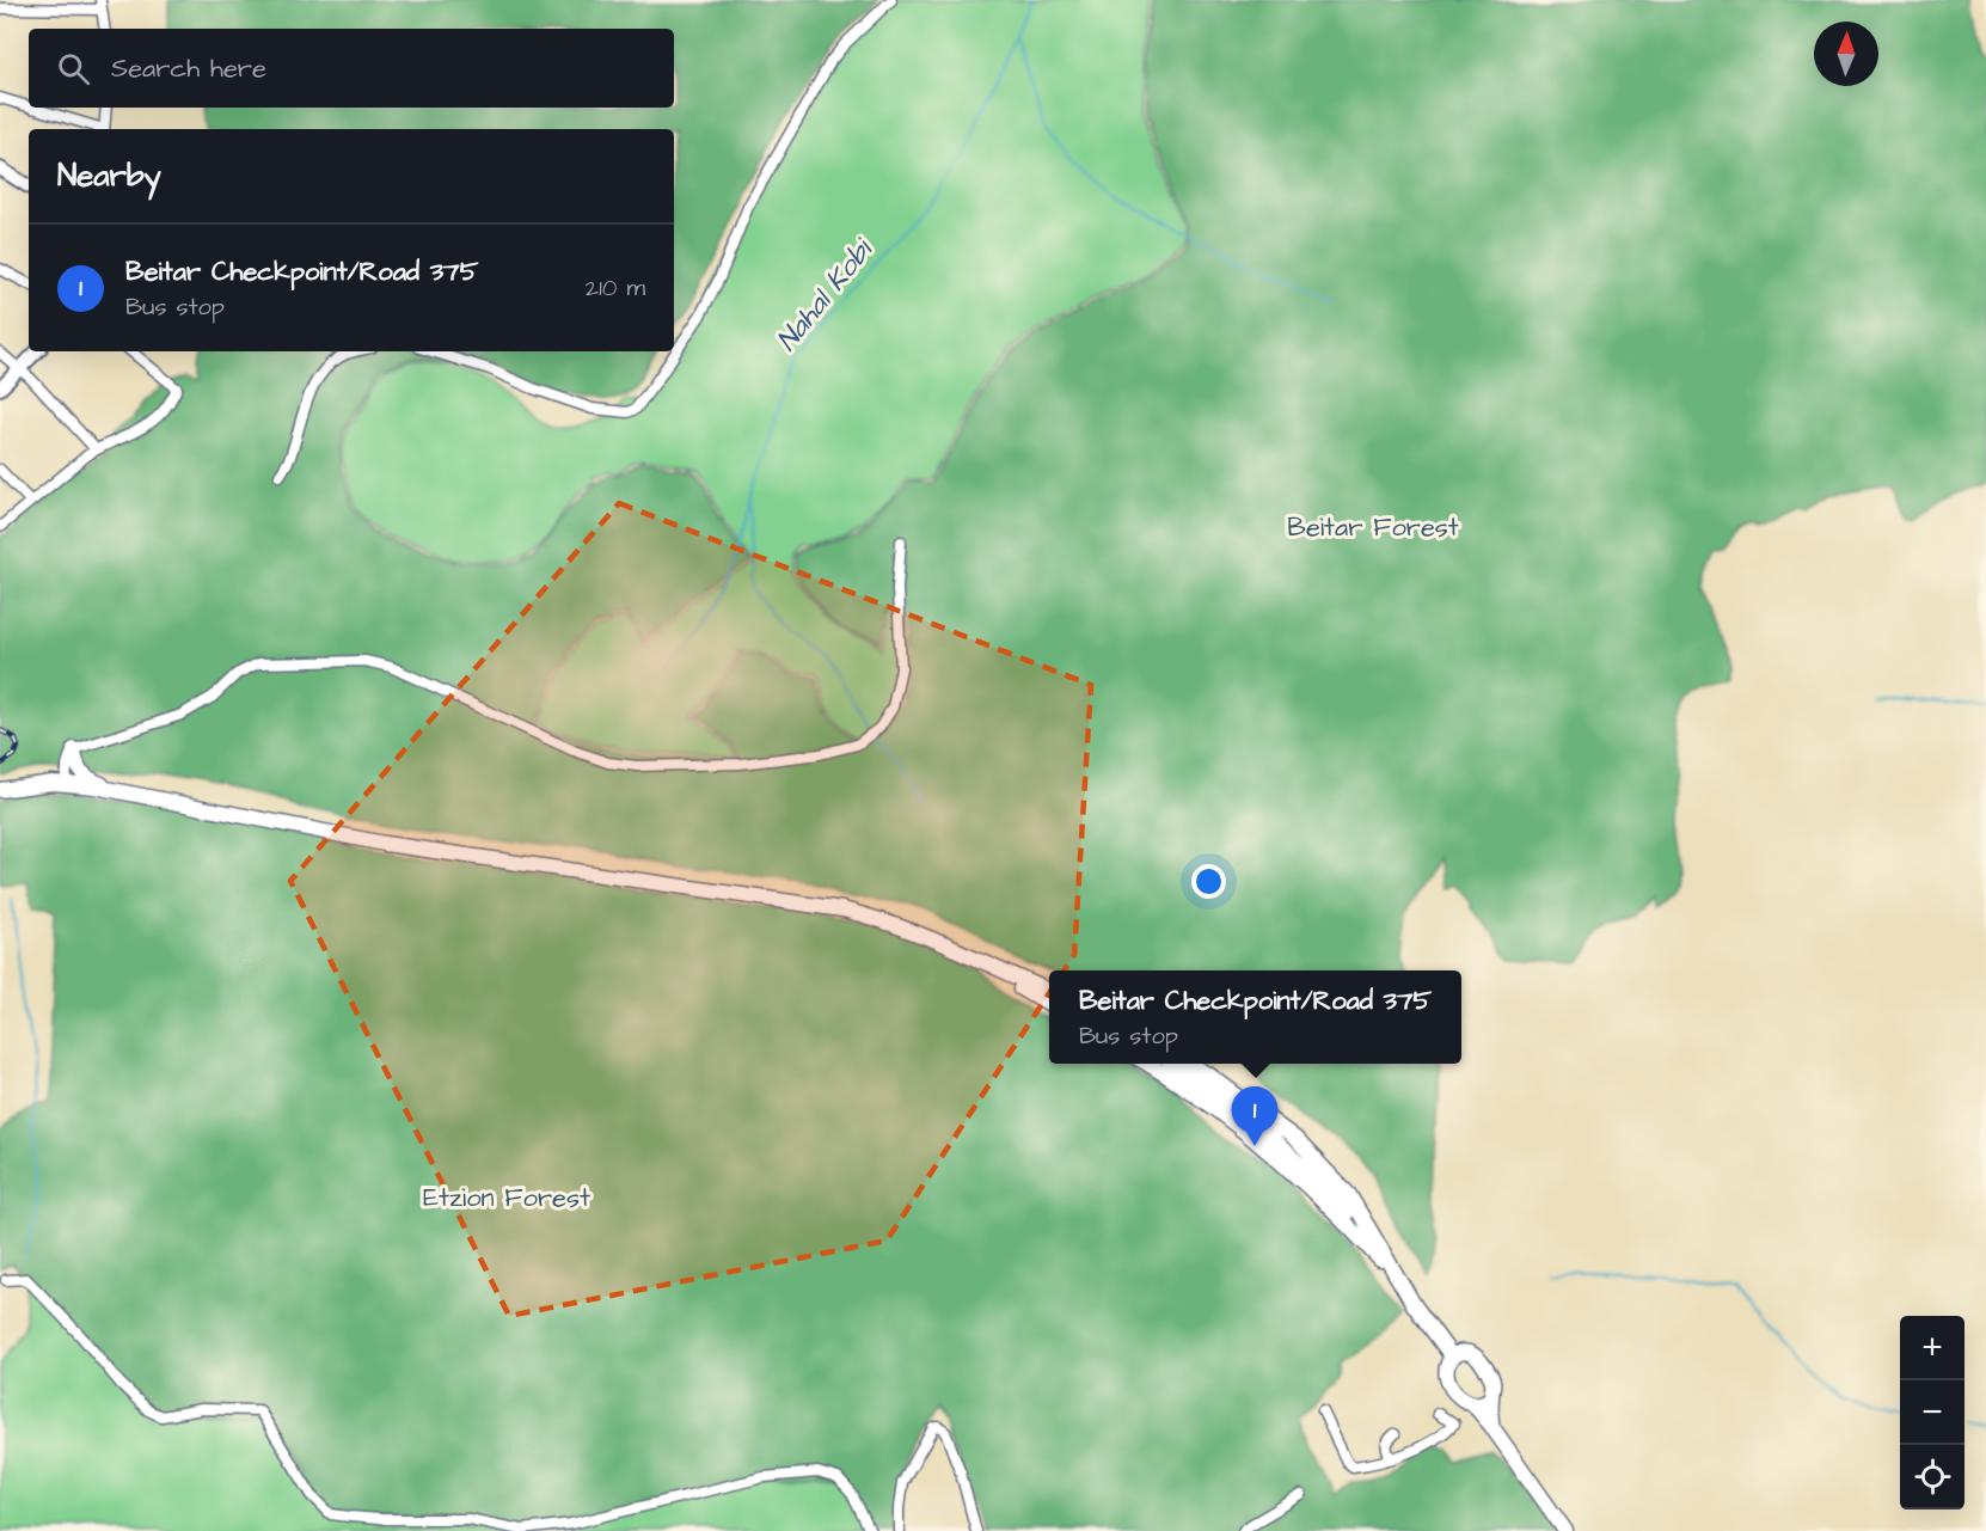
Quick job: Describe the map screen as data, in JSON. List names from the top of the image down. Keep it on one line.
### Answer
{"water":["Nahal Kobi"],"parks":["Beitar Forest","Etzion Forest"],"north":"top","page":{"search":"Search here","heading":"Nearby","list":[{"mark":"1","name":"Beitar Checkpoint/Road 375","note":"Bus stop","value":"210 m"}],"popup":["Beitar Checkpoint/Road 375","Bus stop"],"pins":"1","map_buttons":["+","−"]}}
